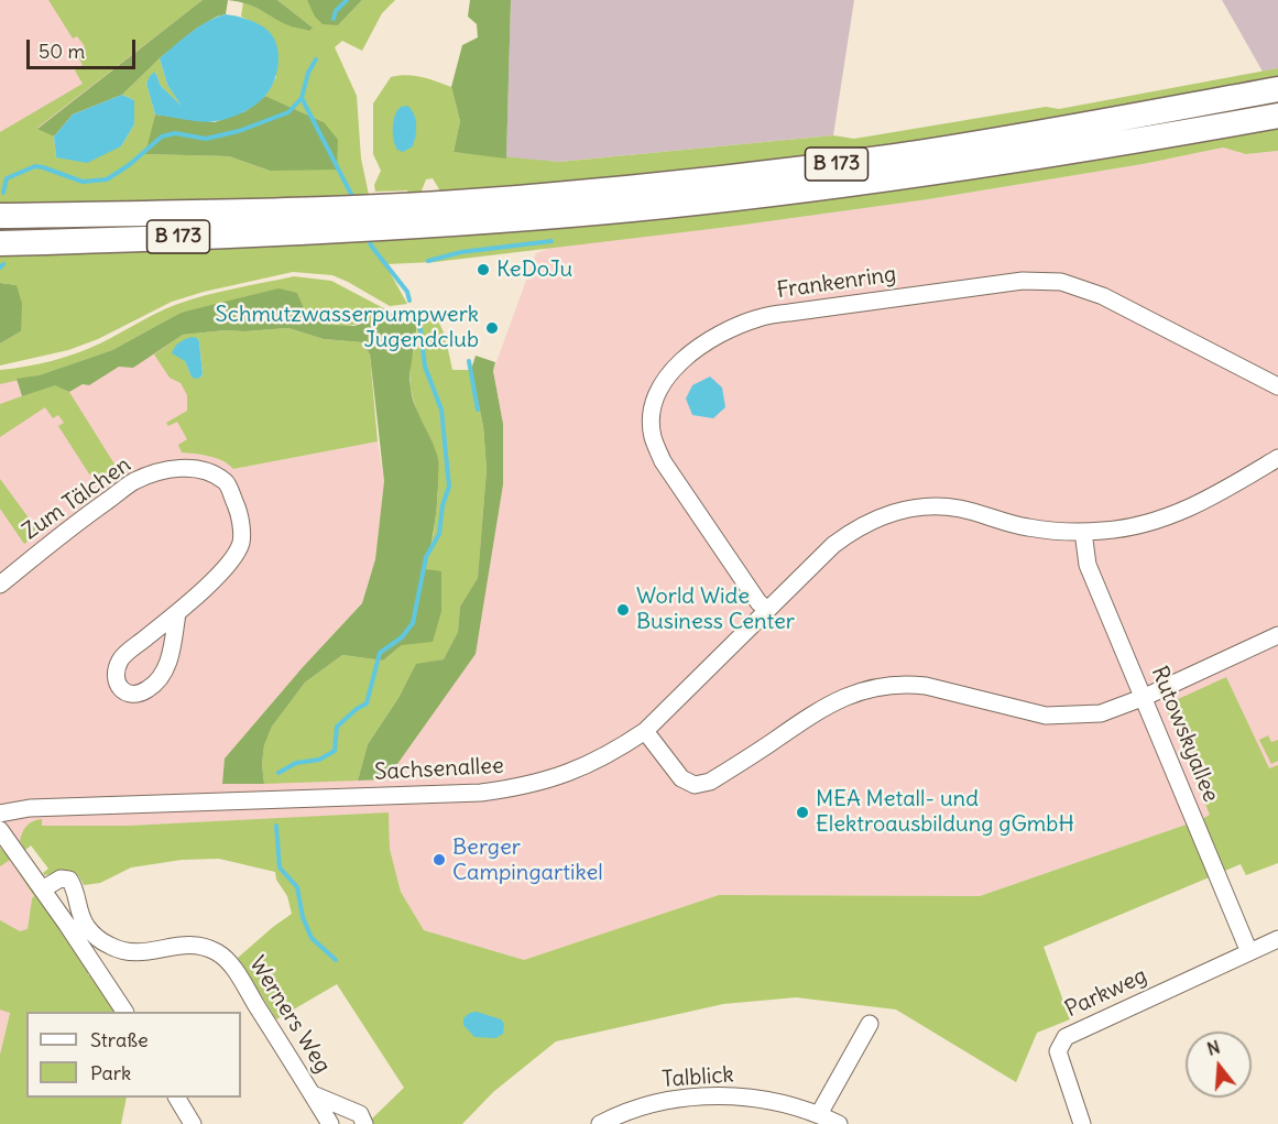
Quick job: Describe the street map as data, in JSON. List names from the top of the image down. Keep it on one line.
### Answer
{"streets":{"main road":["B 173"],"street":["Frankenring","Zum Tälchen","Rutowskyallee","Sachsenallee","Parkweg","Werners Weg","Talblick"]},"crossings":[["Frankenring","Sachsenallee"],["Rutowskyallee","Sachsenallee"],["Rutowskyallee","Parkweg"]],"places":["KeDoJu","Schmutzwasserpumpwerk Jugendclub","World Wide Business Center","MEA Metall- und Elektroausbildung gGmbH","Berger Campingartikel"],"legend":["Straße","Park"],"scale_bar":"50 m","north":"top"}
